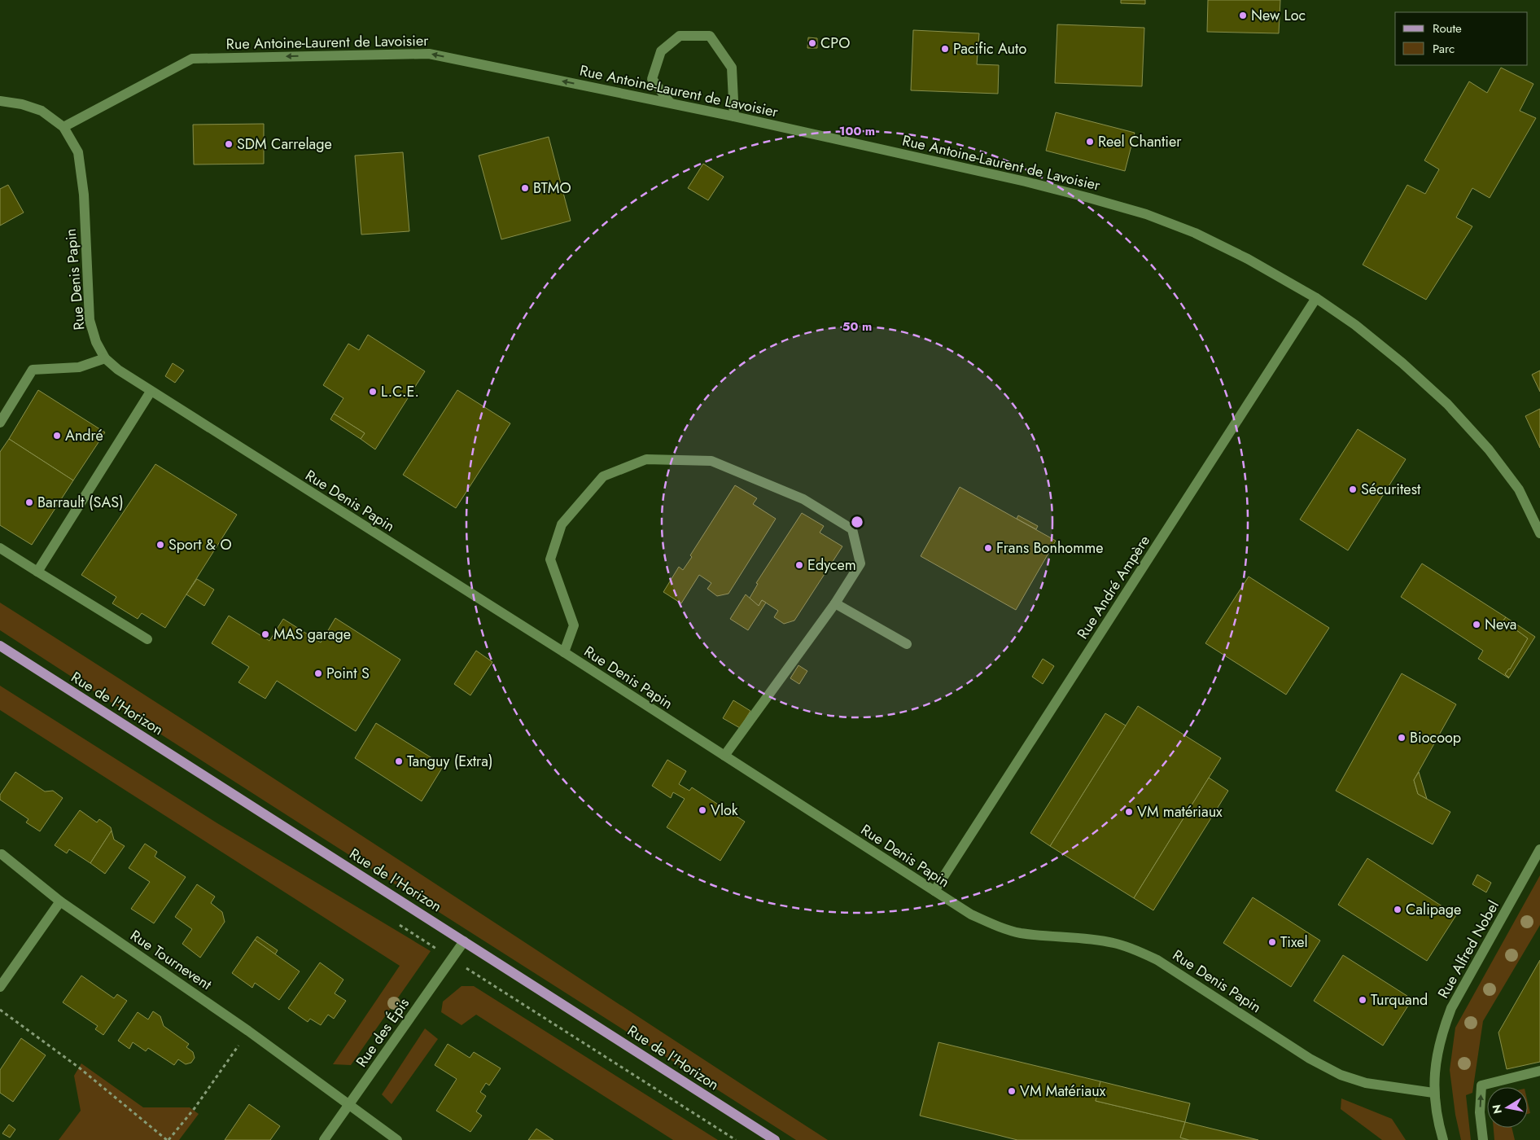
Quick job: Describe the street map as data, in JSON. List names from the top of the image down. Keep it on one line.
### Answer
{"streets":{"main road":["Rue de l'Horizon"],"street":["Rue Antoine-Laurent de Lavoisier","Rue Denis Papin","Rue André Ampère","Rue Alfred Nobel","Rue Tournevent","Rue des Épis"]},"crossings":[["Rue Antoine-Laurent de Lavoisier","Rue Denis Papin"],["Rue Antoine-Laurent de Lavoisier","Rue André Ampère"],["Rue Denis Papin","Rue André Ampère"],["Rue Denis Papin","Rue Alfred Nobel"],["Rue de l'Horizon","Rue des Épis"],["Rue Tournevent","Rue des Épis"]],"one_way":["Rue Antoine-Laurent de Lavoisier"],"places":["New Loc","CPO","Pacific Auto","Reel Chantier","SDM Carrelage","BTMO","L.C.E.","André","Sécuritest","Barrault (SAS)","Sport & O","Frans Bonhomme","Edycem","Neva","MAS garage","Point S","Biocoop","Tanguy (Extra)","Vlok","VM matériaux","Calipage","Tixel","Turquand","VM Matériaux"],"legend":["Route","Parc"],"north":"left","rings":["100 m","50 m"]}
